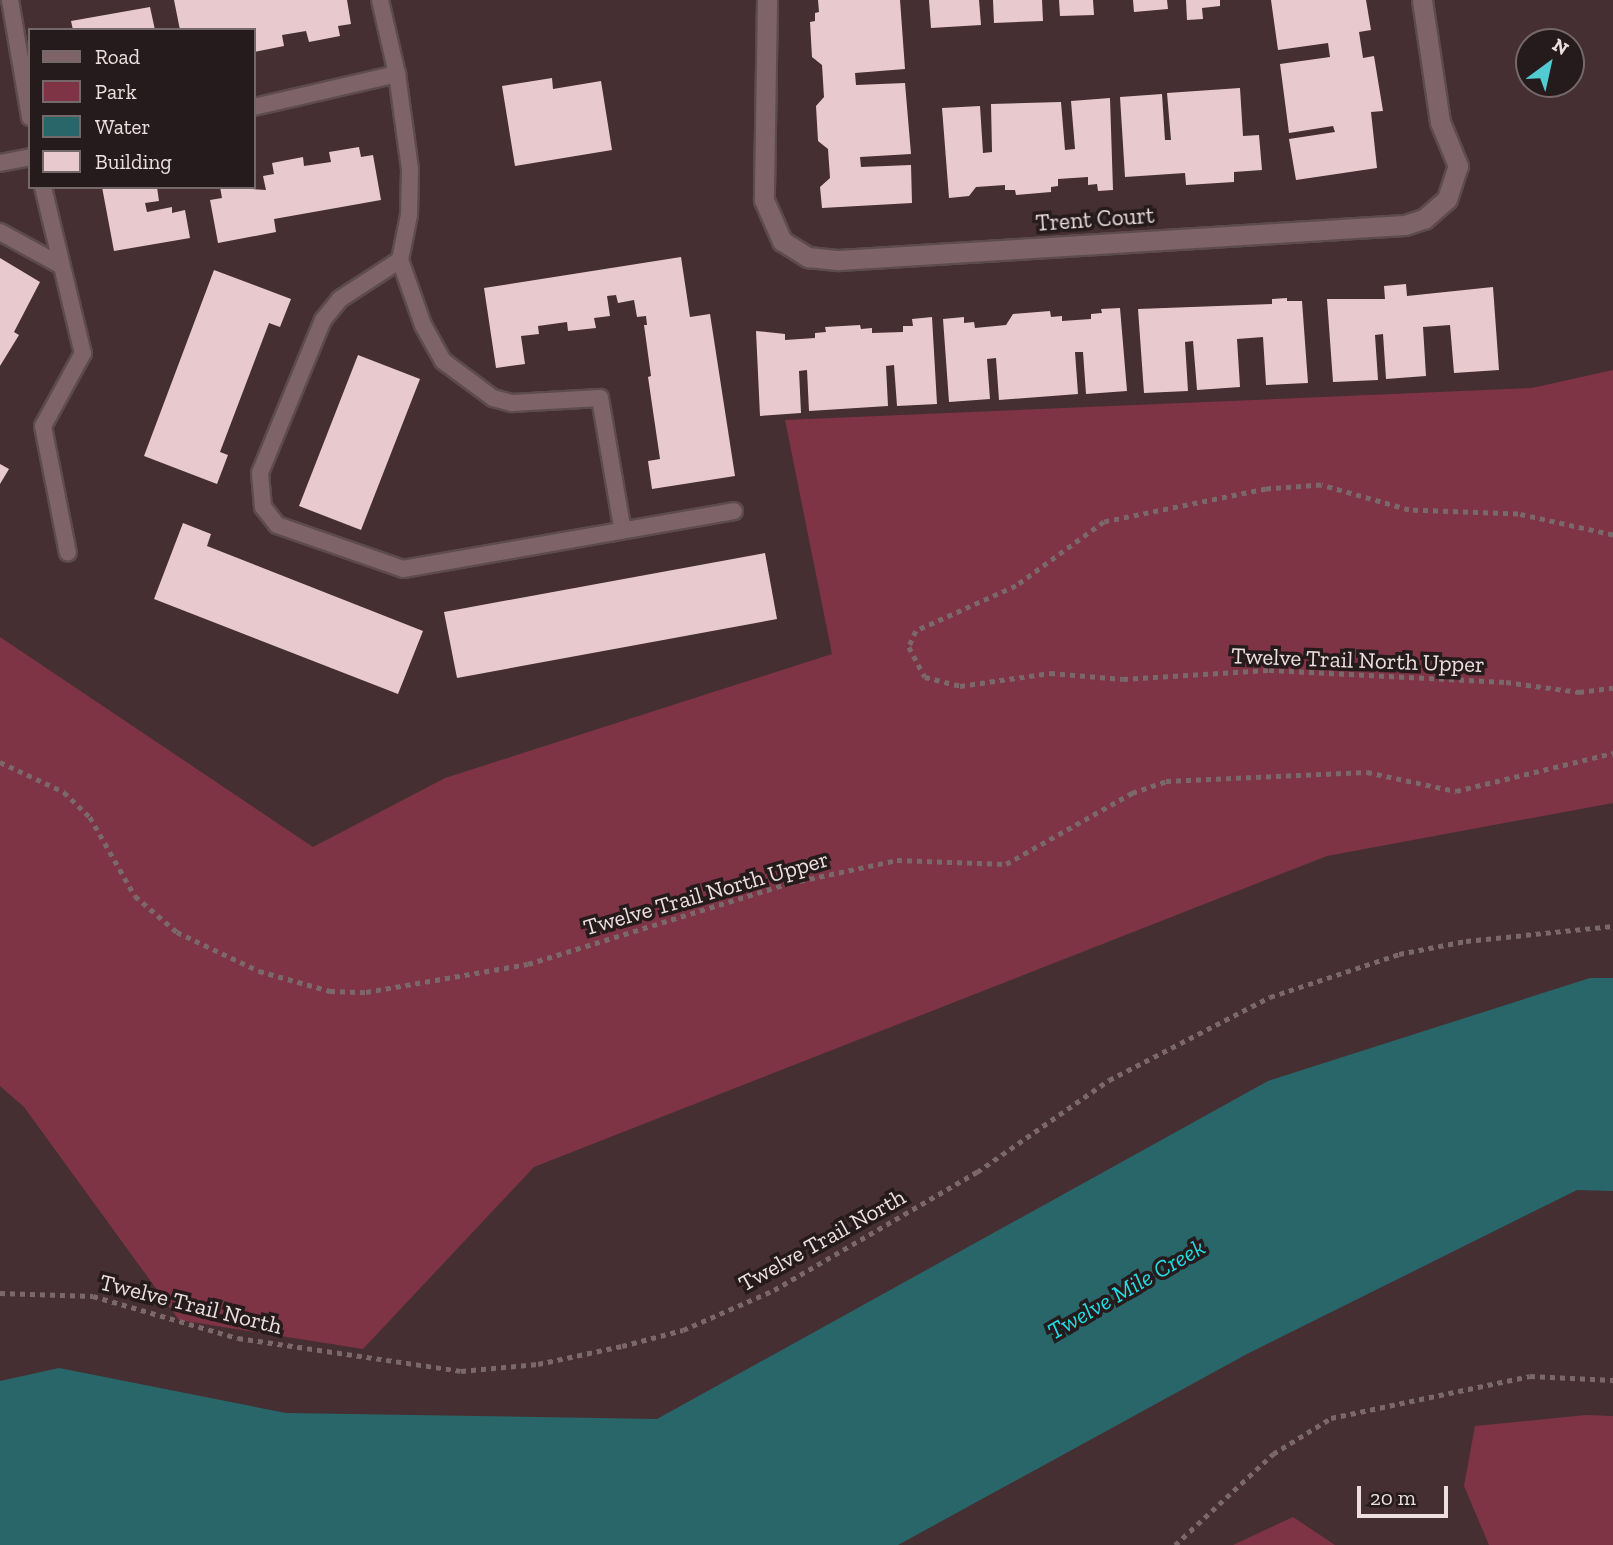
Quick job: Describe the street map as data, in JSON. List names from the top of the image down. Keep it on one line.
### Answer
{"streets":{"street":["Trent Court"],"path":["Twelve Trail North Upper","Twelve Trail North"]},"water":["Twelve Mile Creek"],"legend":["Road","Park","Water","Building"],"scale_bar":"20 m","north":"top right"}
